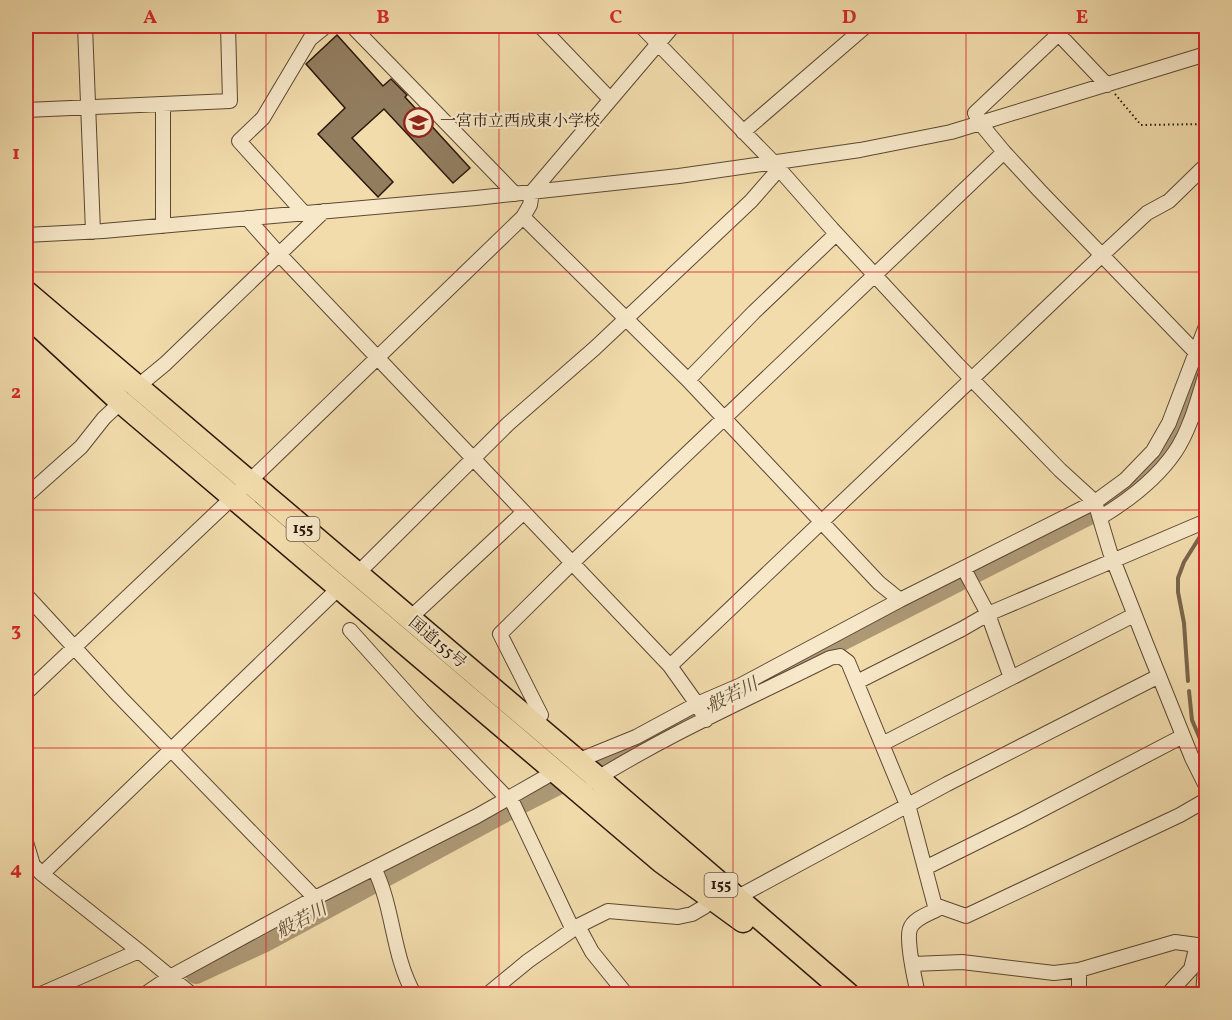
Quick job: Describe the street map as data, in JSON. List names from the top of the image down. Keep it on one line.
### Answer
{"streets":{"highway":["155","国道155号"]},"water":["般若川"],"places":{"school or university":["一宮市立西成東小学校"]},"grid":{"columns":["A","B","C","D","E"],"rows":["1","2","3","4"]}}
